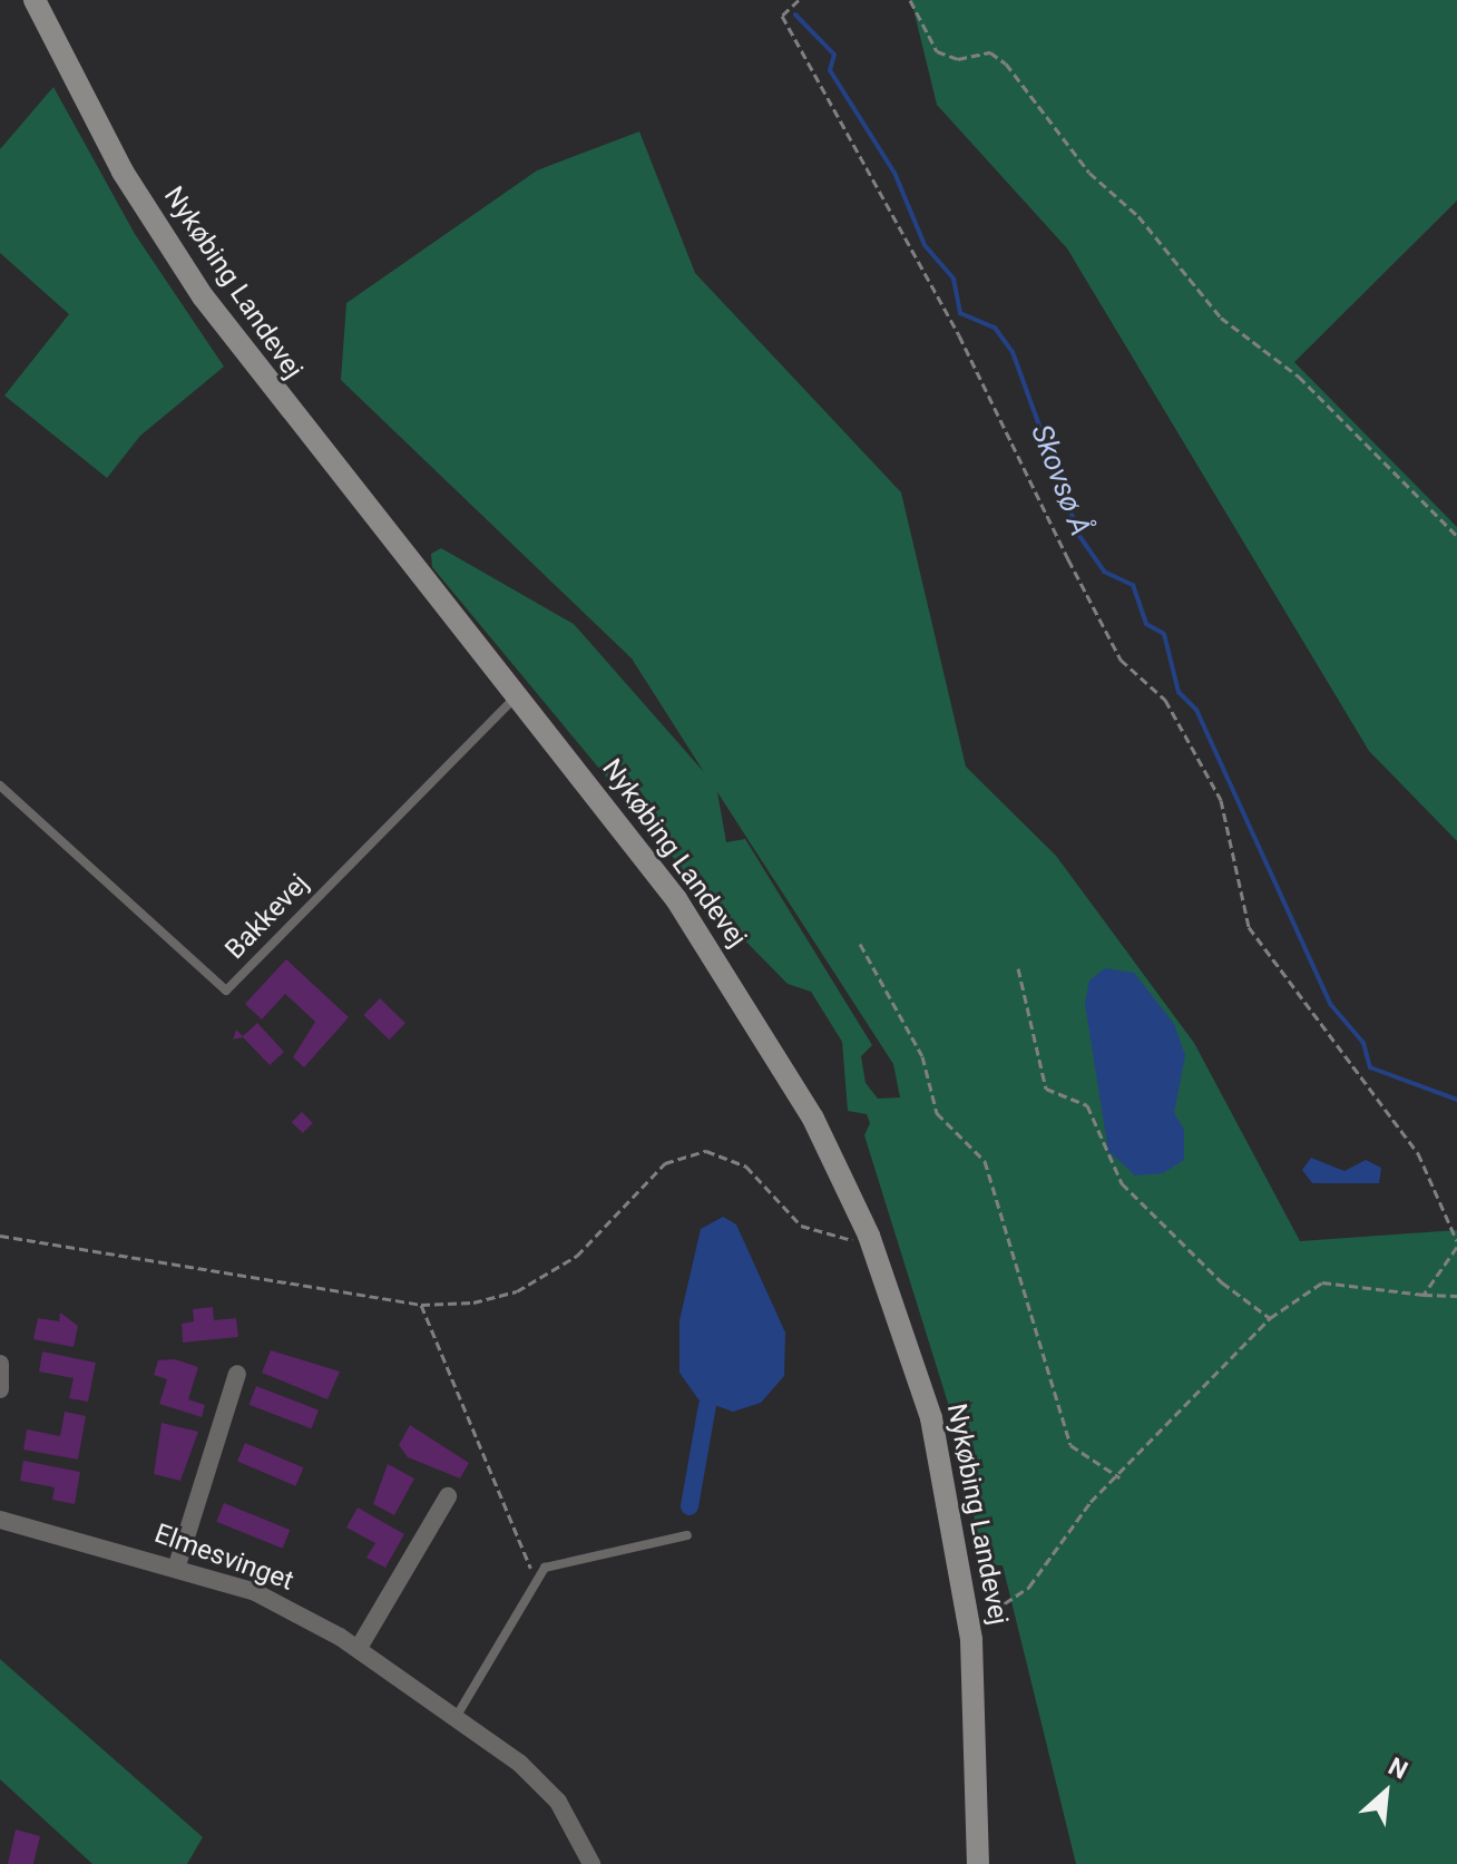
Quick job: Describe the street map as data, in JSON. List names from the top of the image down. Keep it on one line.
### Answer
{"streets":{"main road":["Nykøbing Landevej"],"street":["Elmesvinget"],"lane":["Bakkevej"]},"crossings":[["Nykøbing Landevej","Bakkevej"]],"water":["Skovsø Å"],"north":"top right"}
